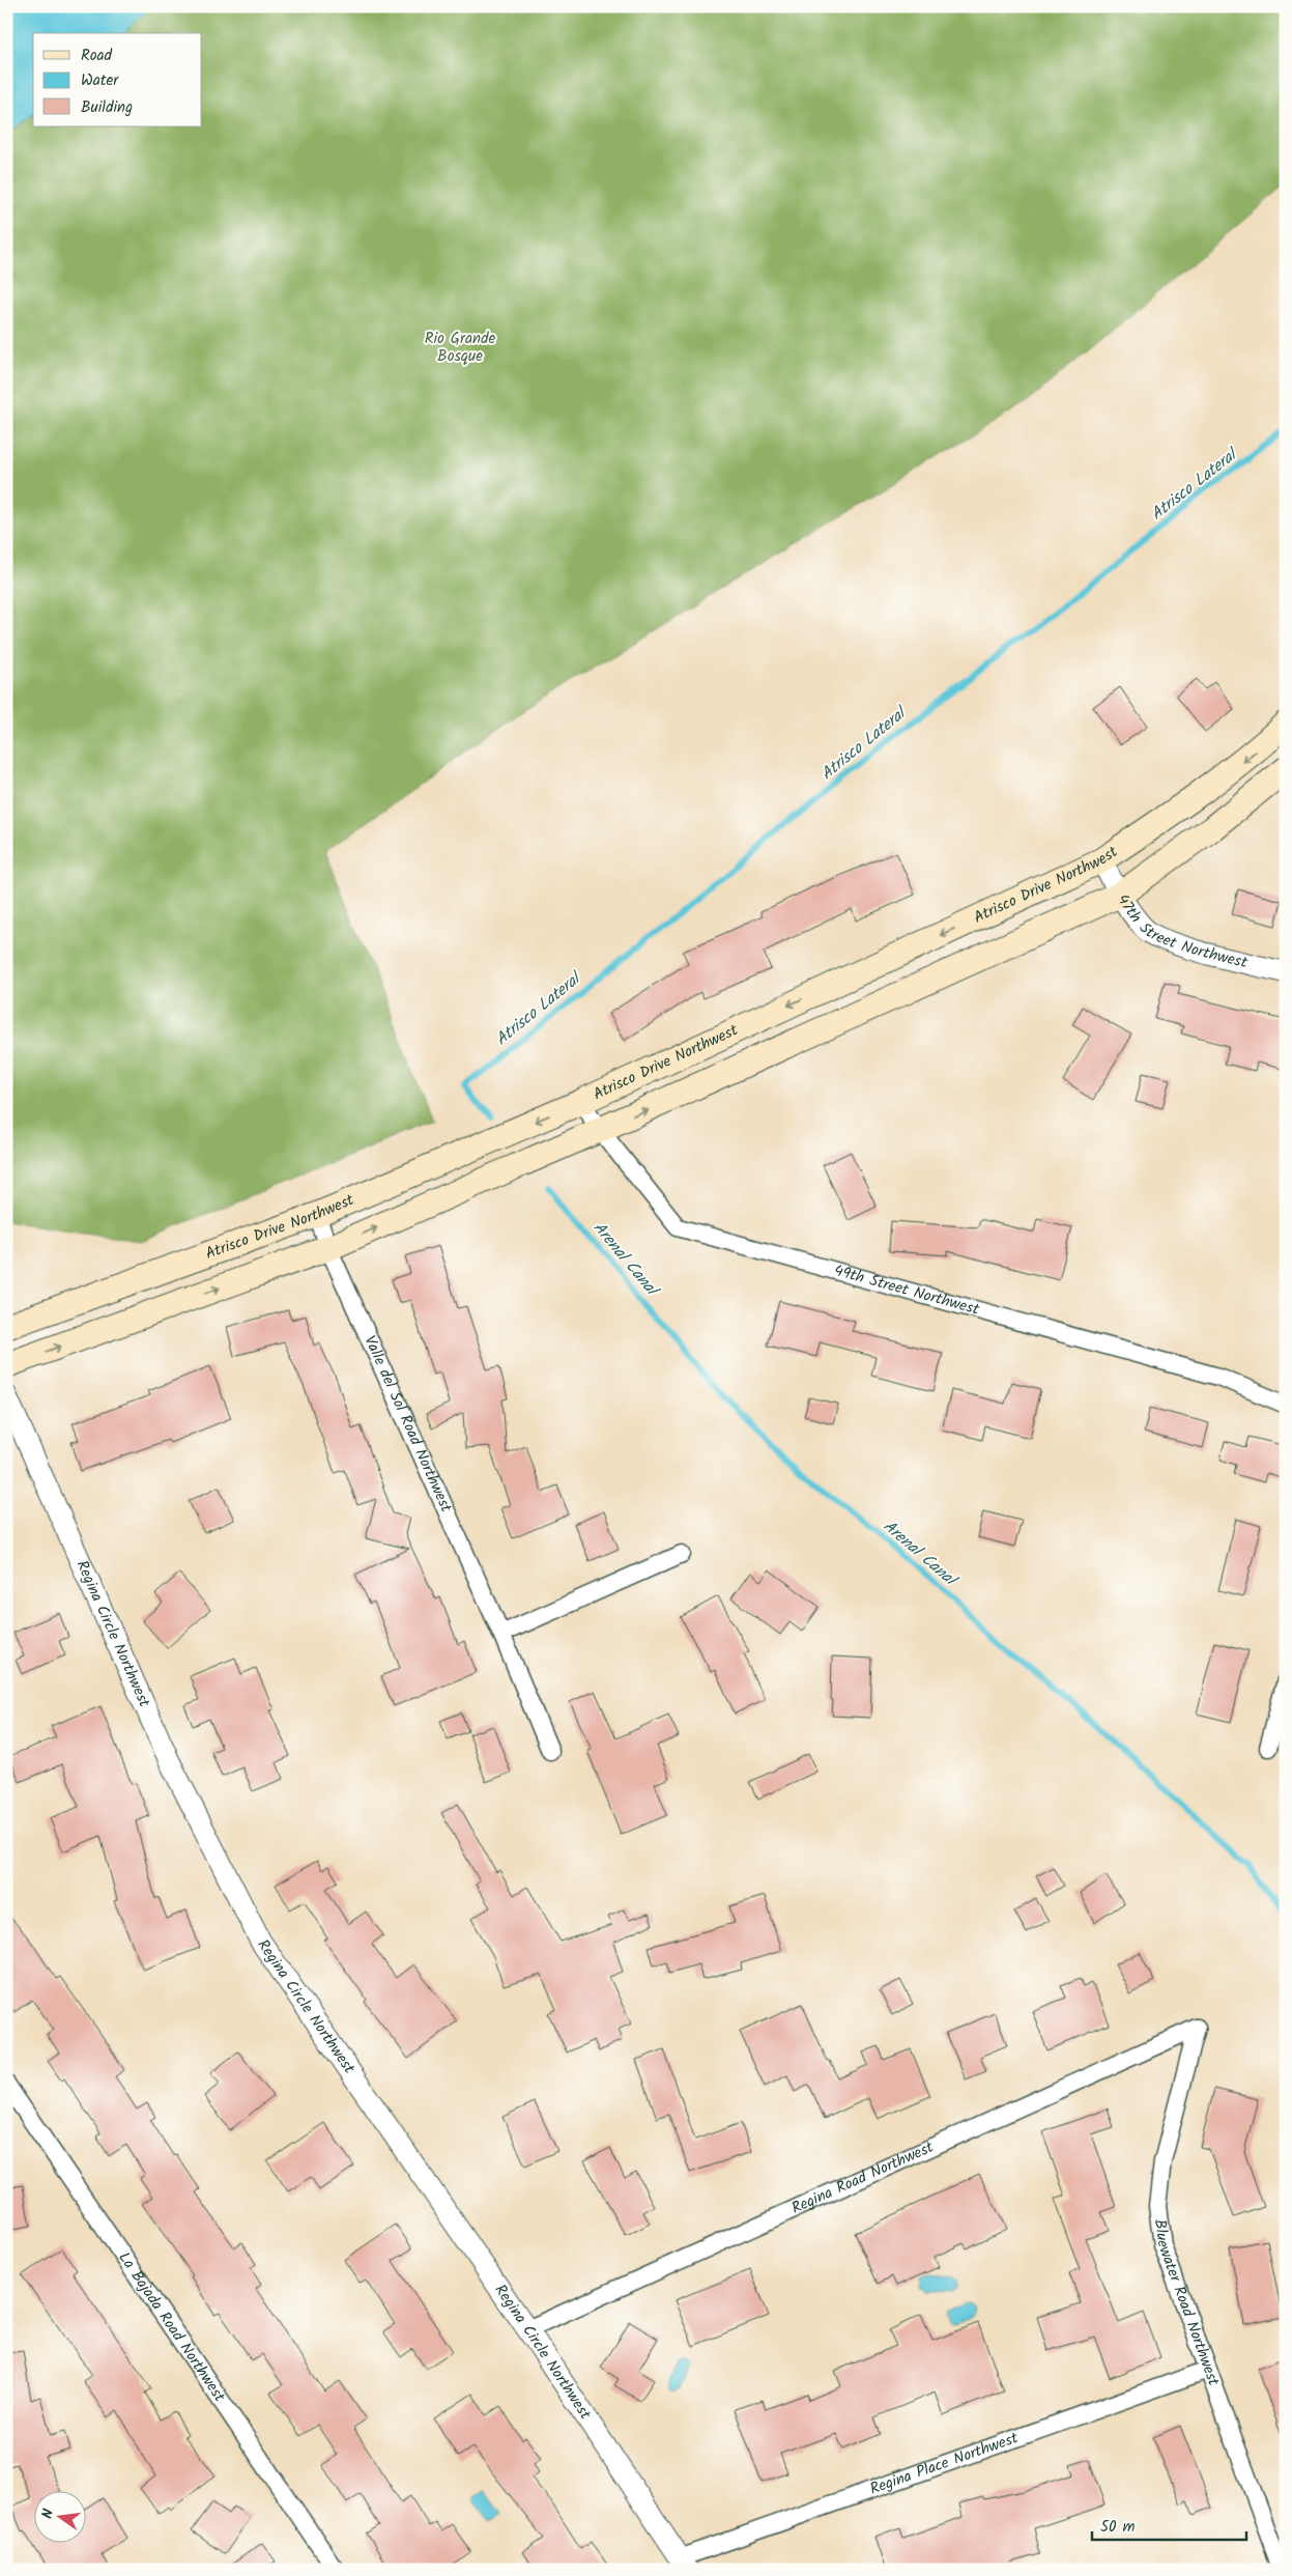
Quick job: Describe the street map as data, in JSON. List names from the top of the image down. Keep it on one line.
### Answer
{"streets":{"main road":["Atrisco Drive Northwest"],"street":["47th Street Northwest","49th Street Northwest","Valle del Sol Road Northwest","Regina Circle Northwest","Regina Road Northwest","Bluewater Road Northwest","La Bajada Road Northwest","Regina Place Northwest"]},"crossings":[["Atrisco Drive Northwest","47th Street Northwest"],["Atrisco Drive Northwest","49th Street Northwest"],["Atrisco Drive Northwest","Valle del Sol Road Northwest"],["Regina Circle Northwest","Regina Road Northwest"],["Regina Circle Northwest","Regina Place Northwest"],["Regina Road Northwest","Bluewater Road Northwest"],["Bluewater Road Northwest","Regina Place Northwest"]],"water":["Atrisco Lateral","Arenal Canal"],"parks":["Rio Grande Bosque"],"legend":["Road","Water","Building"],"scale_bar":"50 m","north":"left"}
